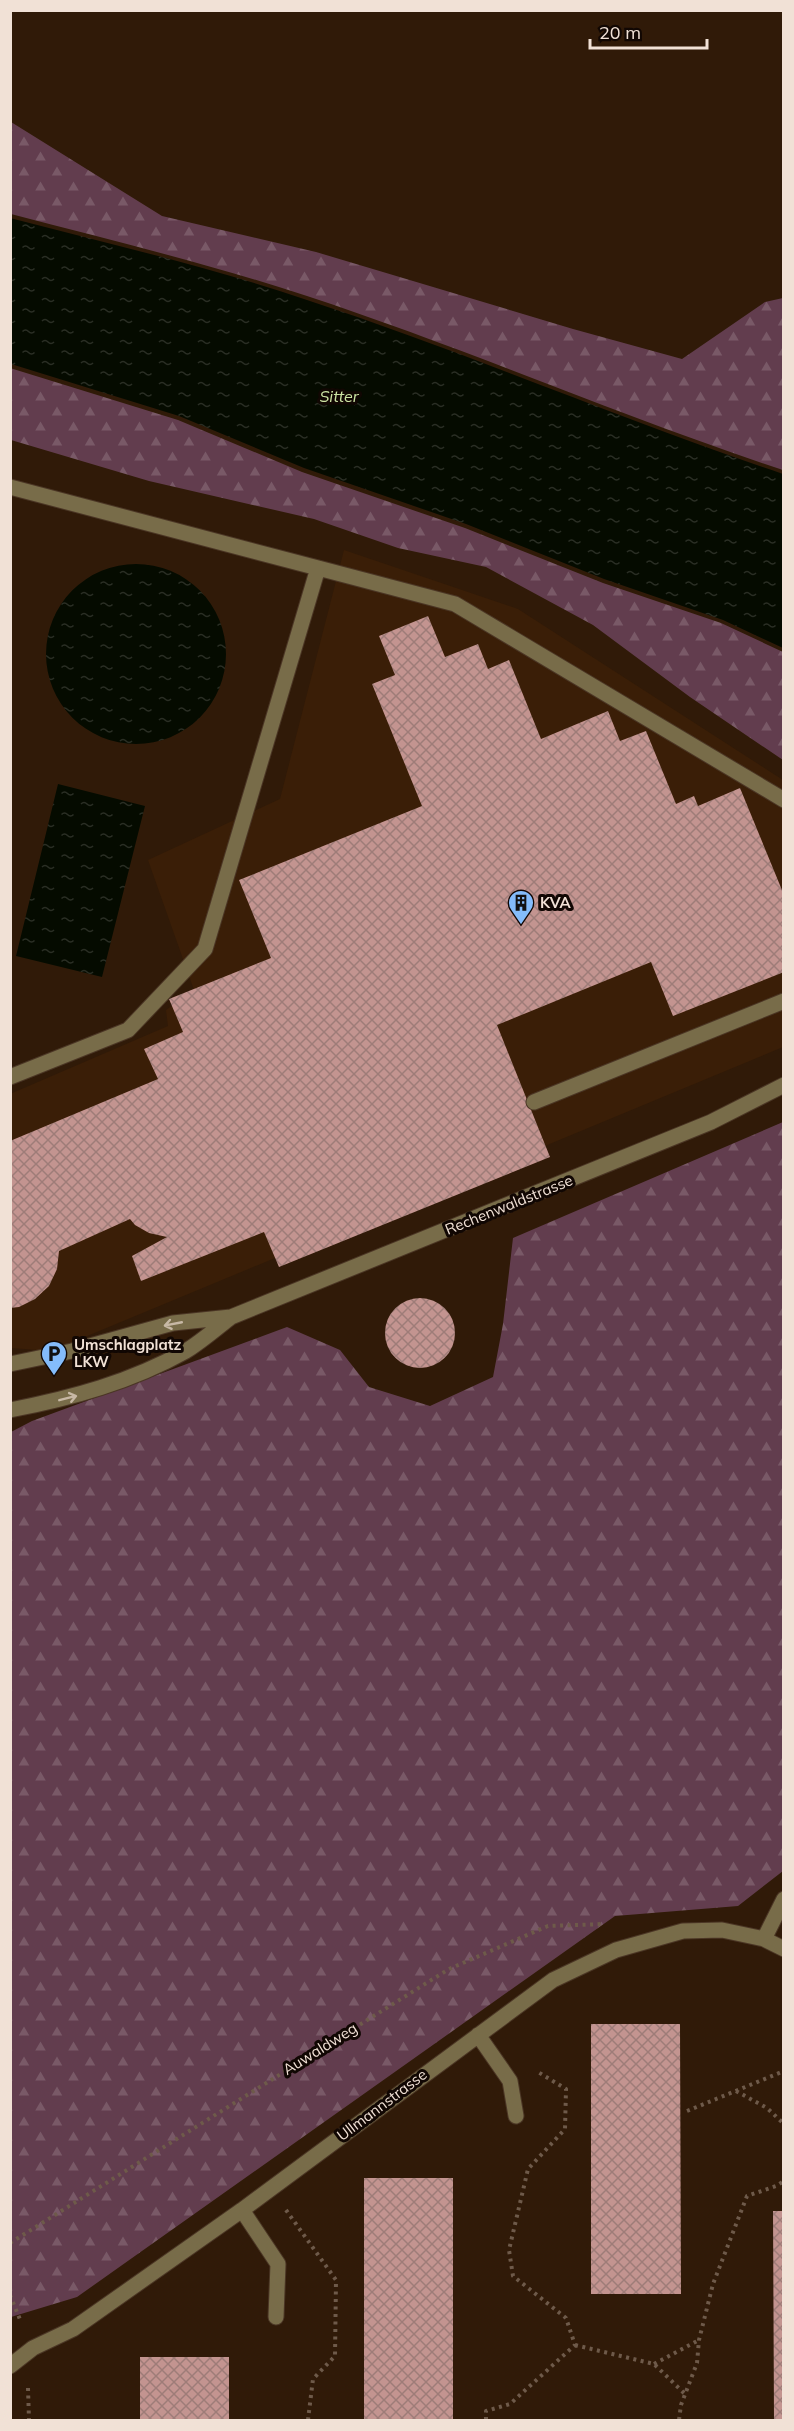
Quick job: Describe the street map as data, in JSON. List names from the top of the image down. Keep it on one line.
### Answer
{"streets":{"street":["Rechenwaldstrasse","Ullmannstrasse"],"path":["Auwaldweg"]},"crossings":[["Auwaldweg","Ullmannstrasse"]],"water":["Sitter"],"places":{"building":["KVA"],"parking":["Umschlagplatz LKW"]},"scale_bar":"20 m"}
